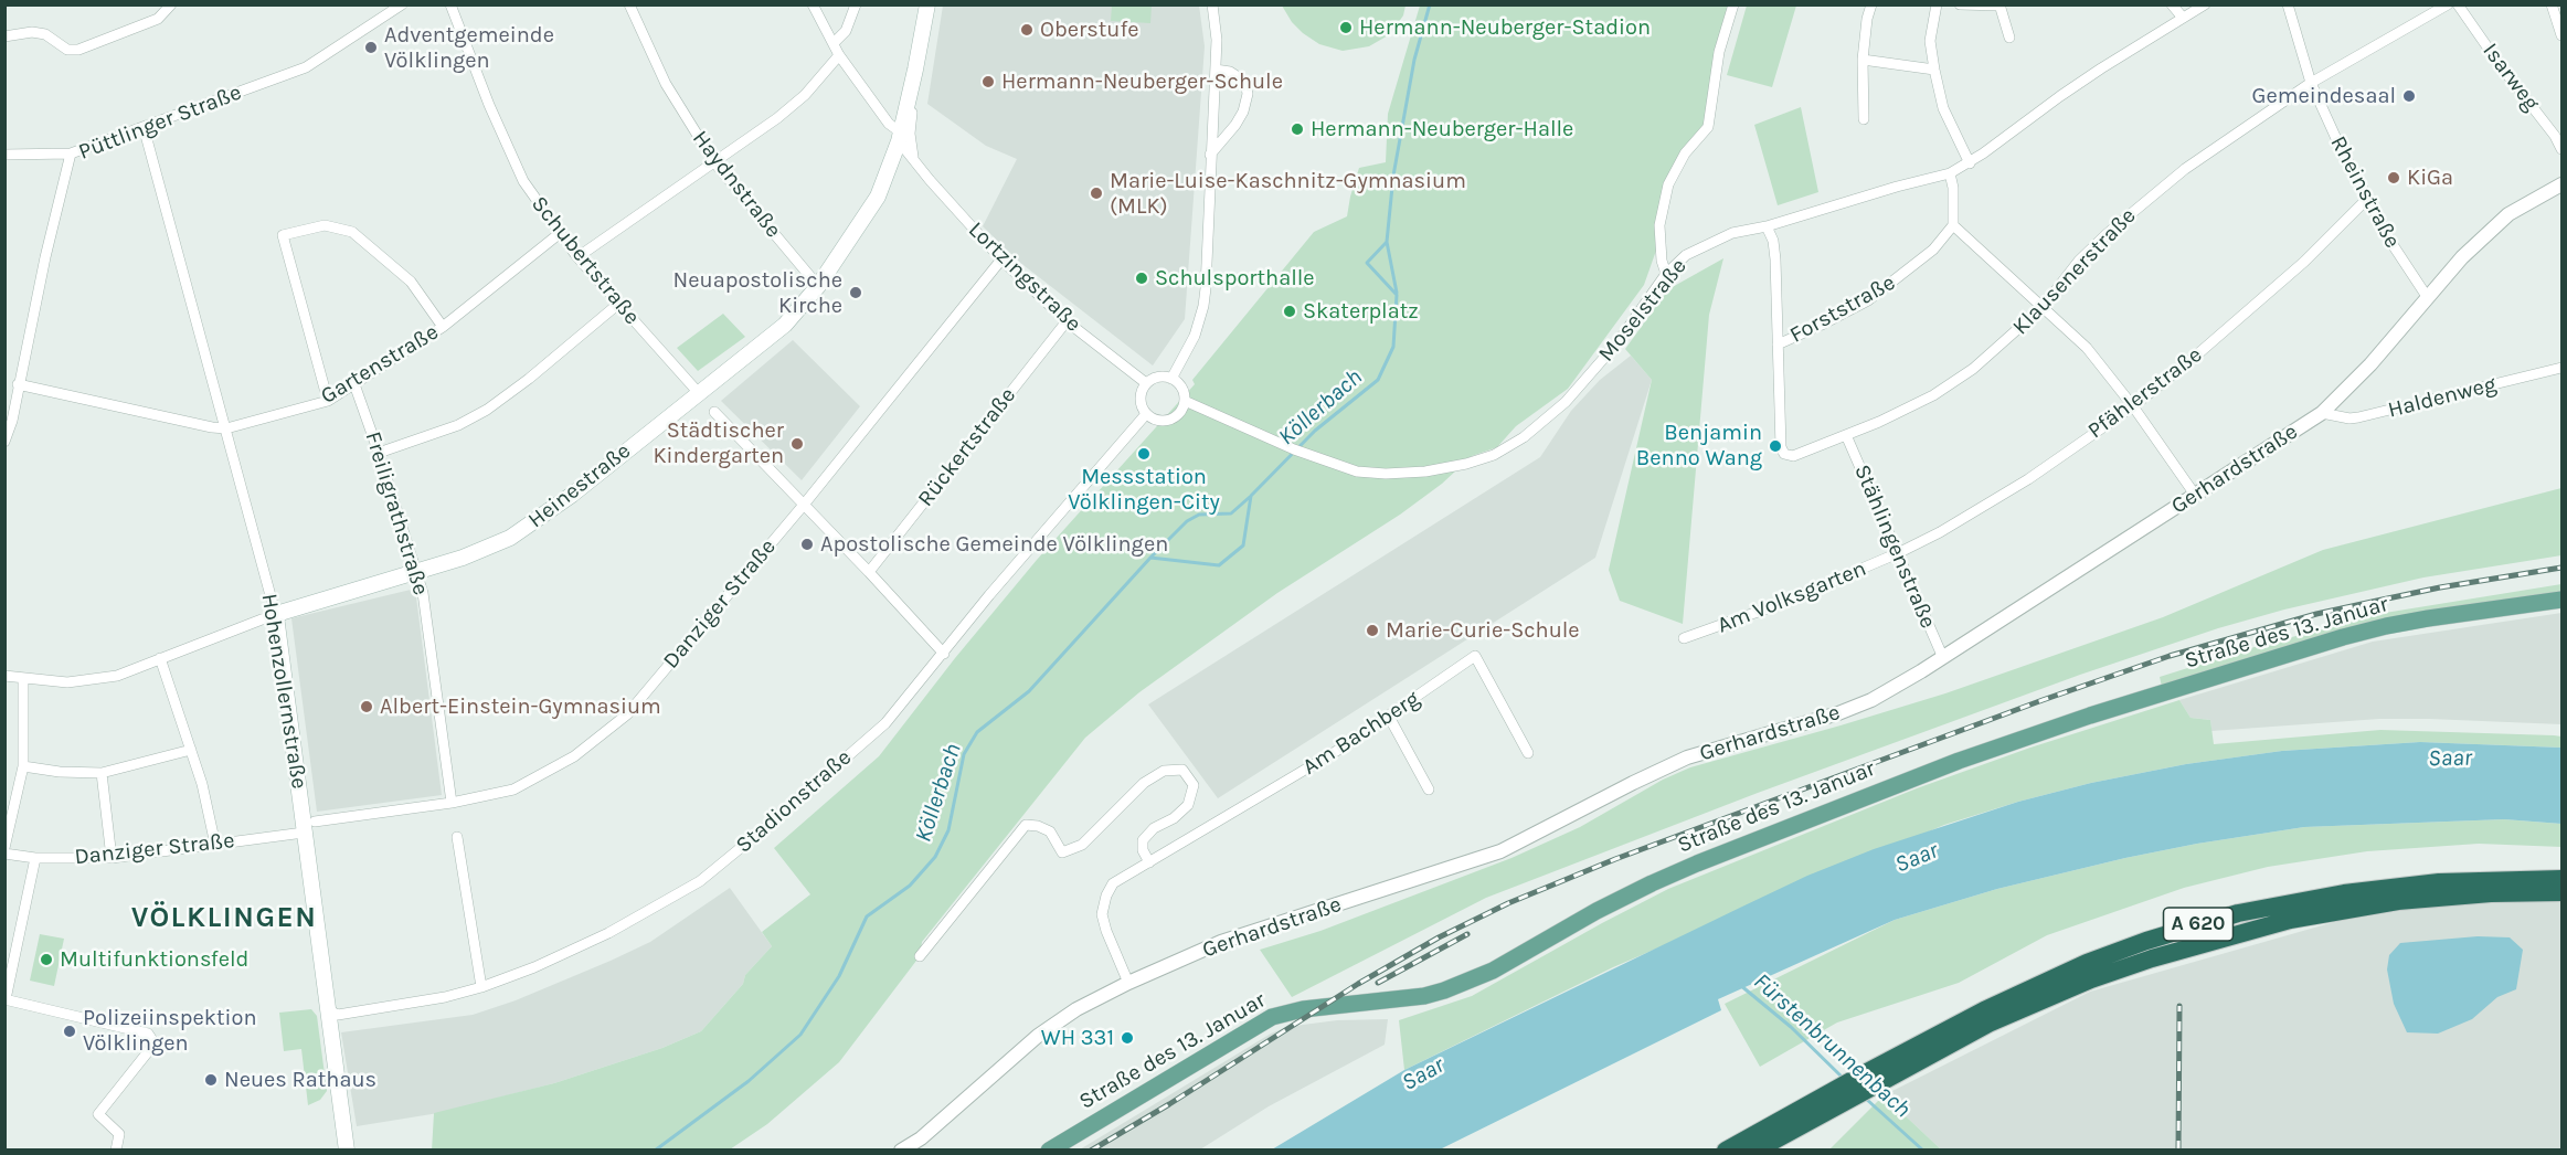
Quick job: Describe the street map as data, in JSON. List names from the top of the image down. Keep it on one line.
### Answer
{"streets":{"highway":["A 620"],"main road":["Heinestraße","Straße des 13. Januar","Hohenzollernstraße"],"street":["Isarweg","Püttlinger Straße","Haydnstraße","Rheinstraße","Schubertstraße","Klausenerstraße","Lortzingstraße","Forststraße","Moselstraße","Gartenstraße","Pfählerstraße","Haldenweg","Rückertstraße","Gerhardstraße","Freiligrathstraße","Stählingenstraße","Am Volksgarten","Danziger Straße","Am Bachberg","Stadionstraße"]},"crossings":[["Püttlinger Straße","Gartenstraße"],["Püttlinger Straße","Hohenzollernstraße"],["Haydnstraße","Heinestraße"],["Rheinstraße","Klausenerstraße"],["Rheinstraße","Pfählerstraße"],["Rheinstraße","Gerhardstraße"],["Schubertstraße","Gartenstraße"],["Schubertstraße","Heinestraße"],["Klausenerstraße","Forststraße"],["Klausenerstraße","Stählingenstraße"],["Lortzingstraße","Moselstraße"],["Lortzingstraße","Rückertstraße"],["Lortzingstraße","Heinestraße"],["Lortzingstraße","Danziger Straße"],["Lortzingstraße","Stadionstraße"],["Moselstraße","Stadionstraße"],["Gartenstraße","Freiligrathstraße"],["Gartenstraße","Hohenzollernstraße"],["Pfählerstraße","Stählingenstraße"],["Pfählerstraße","Am Volksgarten"],["Haldenweg","Gerhardstraße"],["Gerhardstraße","Stählingenstraße"],["Gerhardstraße","Am Bachberg"],["Heinestraße","Freiligrathstraße"],["Heinestraße","Hohenzollernstraße"],["Freiligrathstraße","Danziger Straße"],["Stählingenstraße","Am Volksgarten"],["Danziger Straße","Hohenzollernstraße"],["Hohenzollernstraße","Stadionstraße"]],"districts":["VÖLKLINGEN"],"water":["Köllerbach","Saar","Fürstenbrunnenbach"],"places":["Hermann-Neuberger-Stadion","Oberstufe","Adventgemeinde Völklingen","Hermann-Neuberger-Schule","Gemeindesaal","Hermann-Neuberger-Halle","KiGa","Marie-Luise-Kaschnitz-Gymnasium (MLK)","Schulsporthalle","Neuapostolische Kirche","Skaterplatz","Städtischer Kindergarten","Benjamin Benno Wang","Messstation Völklingen-City","Apostolische Gemeinde Völklingen","Marie-Curie-Schule","Albert-Einstein-Gymnasium","Multifunktionsfeld","Polizeiinspektion Völklingen","WH 331","Neues Rathaus"]}
